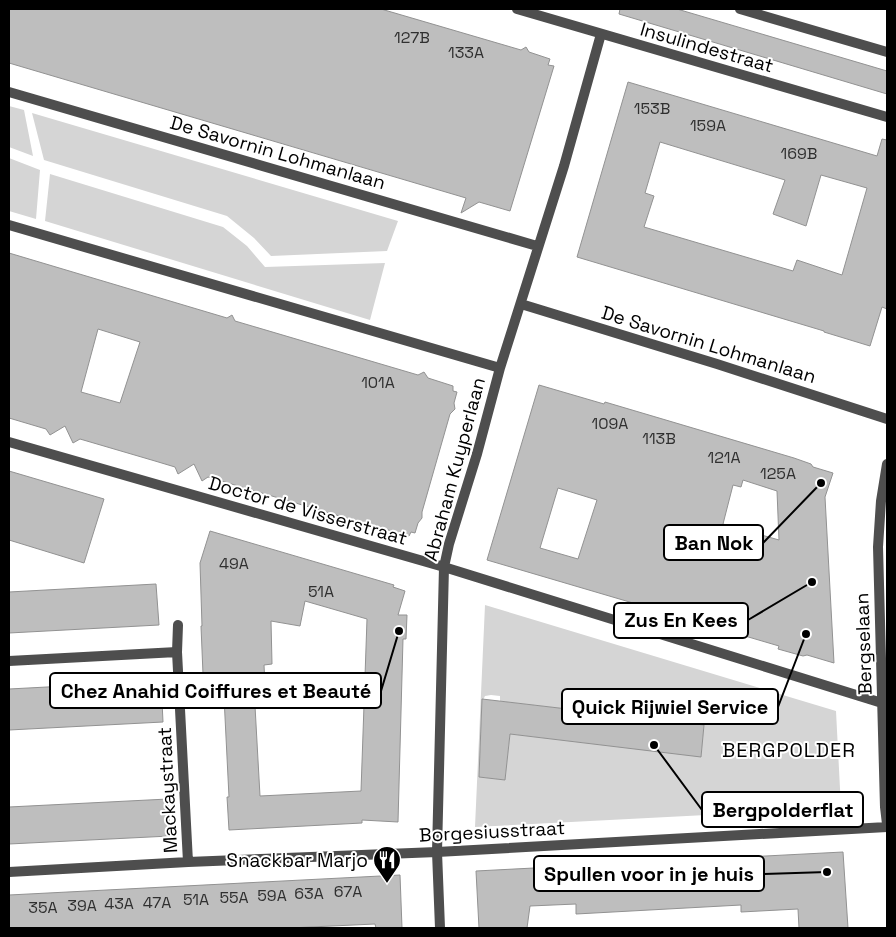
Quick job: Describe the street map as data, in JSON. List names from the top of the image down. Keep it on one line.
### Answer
{"streets":{"street":["Insulindestraat","De Savornin Lohmanlaan","Abraham Kuyperlaan","Doctor de Visserstraat","Bergselaan","Mackaystraat","Borgesiusstraat"]},"crossings":[["Insulindestraat","Abraham Kuyperlaan"],["De Savornin Lohmanlaan","Abraham Kuyperlaan"],["Abraham Kuyperlaan","Doctor de Visserstraat"],["Abraham Kuyperlaan","Borgesiusstraat"],["Doctor de Visserstraat","Bergselaan"],["Bergselaan","Borgesiusstraat"],["Mackaystraat","Borgesiusstraat"]],"districts":["BERGPOLDER"],"places":{"other":["Ban Nok","Zus En Kees","Chez Anahid Coiffures et Beauté","Quick Rijwiel Service","Bergpolderflat","Spullen voor in je huis"],"restaurant":["Snackbar Marjo"]},"house_numbers":["127B","133A","153B","159A","169B","101A","109A","113B","121A","125A","49A","51A","67A","63A","59A","55A","51A","47A","43A","39A","35A"]}
